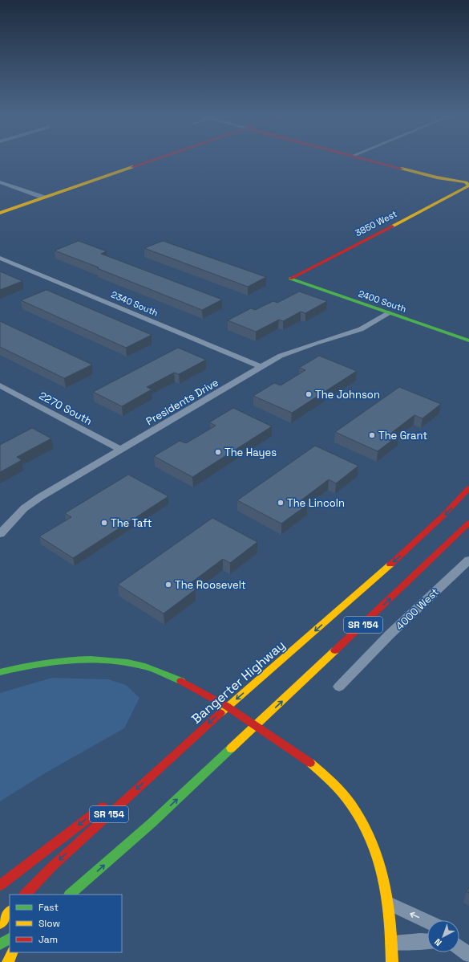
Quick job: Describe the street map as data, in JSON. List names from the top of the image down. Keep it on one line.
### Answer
{"streets":{"main road":["3850 West","2400 South","SR 154","Bangerter Highway"],"street":["2340 South","Presidents Drive","2270 South","4000 West"]},"crossings":[["3850 West","2400 South"],["2400 South","Presidents Drive"],["2340 South","Presidents Drive"],["Presidents Drive","2270 South"]],"places":["The Johnson","The Grant","The Hayes","The Lincoln","The Taft","The Roosevelt"],"legend":["Fast","Slow","Jam"],"north":"bottom left"}
